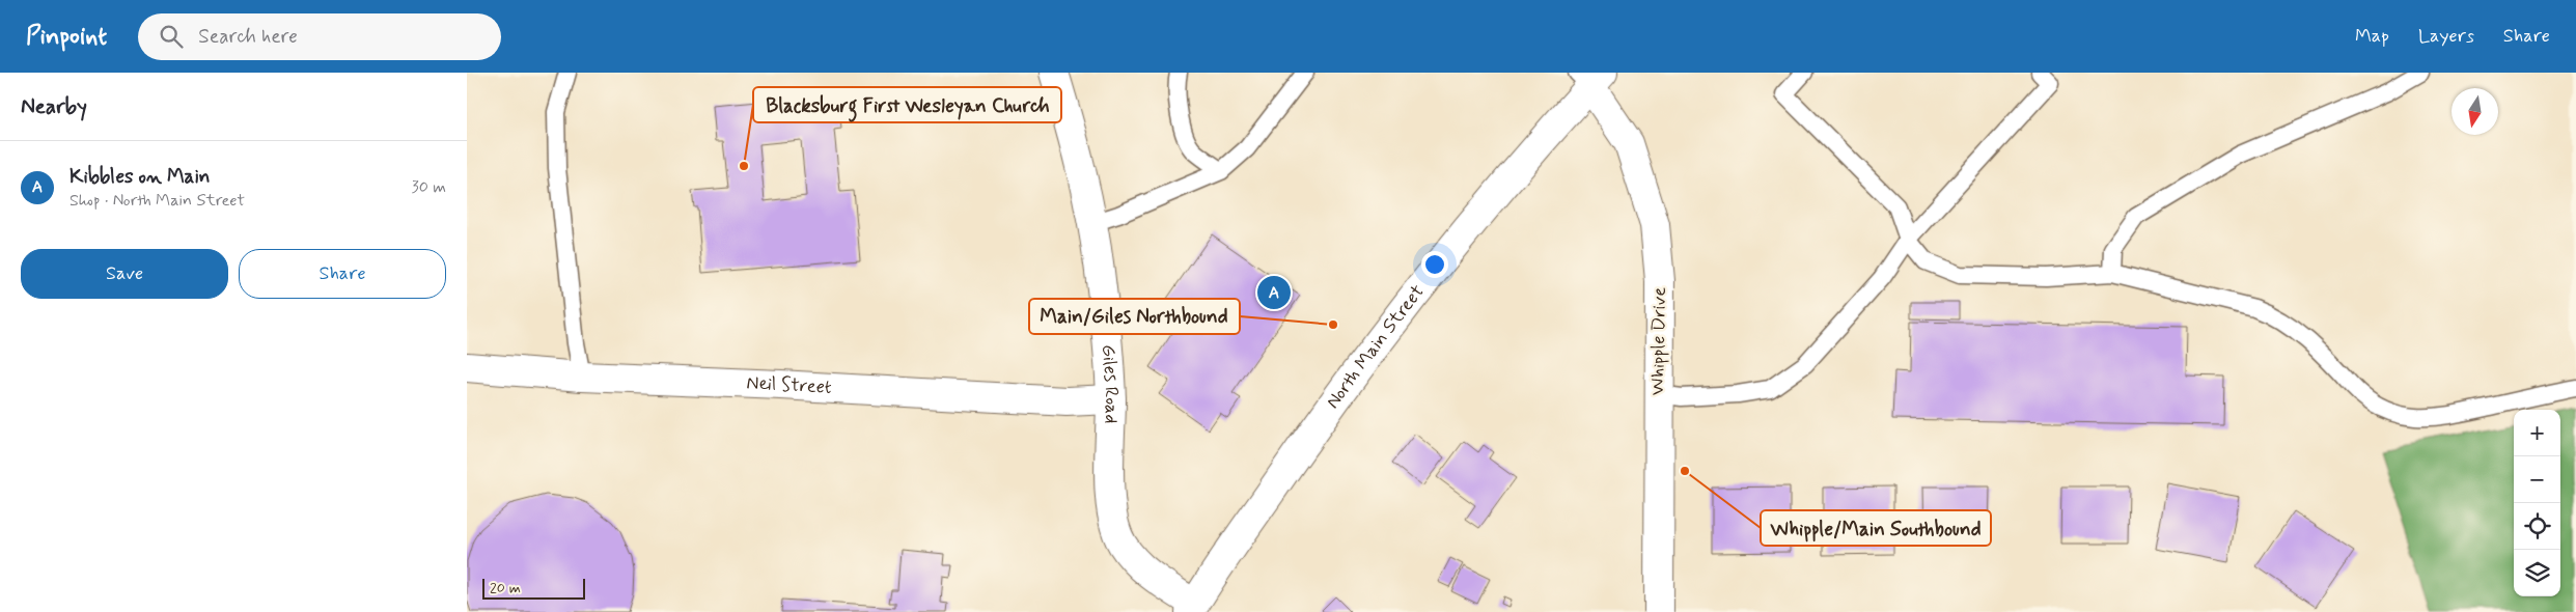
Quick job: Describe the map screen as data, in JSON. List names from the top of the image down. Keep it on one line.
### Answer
{"streets":{"street":["Whipple Drive","North Main Street","Giles Road","Neil Street"]},"crossings":[["Whipple Drive","North Main Street"],["North Main Street","Giles Road"],["Giles Road","Neil Street"]],"places":["Blacksburg First Wesleyan Church","Main/Giles Northbound","Whipple/Main Southbound"],"scale_bar":"20 m","north":"bottom","page":{"header":"Pinpoint","search":"Search here","nav":["Map","Layers","Share"],"heading":"Nearby","list":[{"mark":"A","name":"Kibbles on Main","note":"Shop · North Main Street","value":"30 m"}],"buttons":["Save","Share"],"pins":"A","map_buttons":["+","−"],"scale":"20 m"}}
